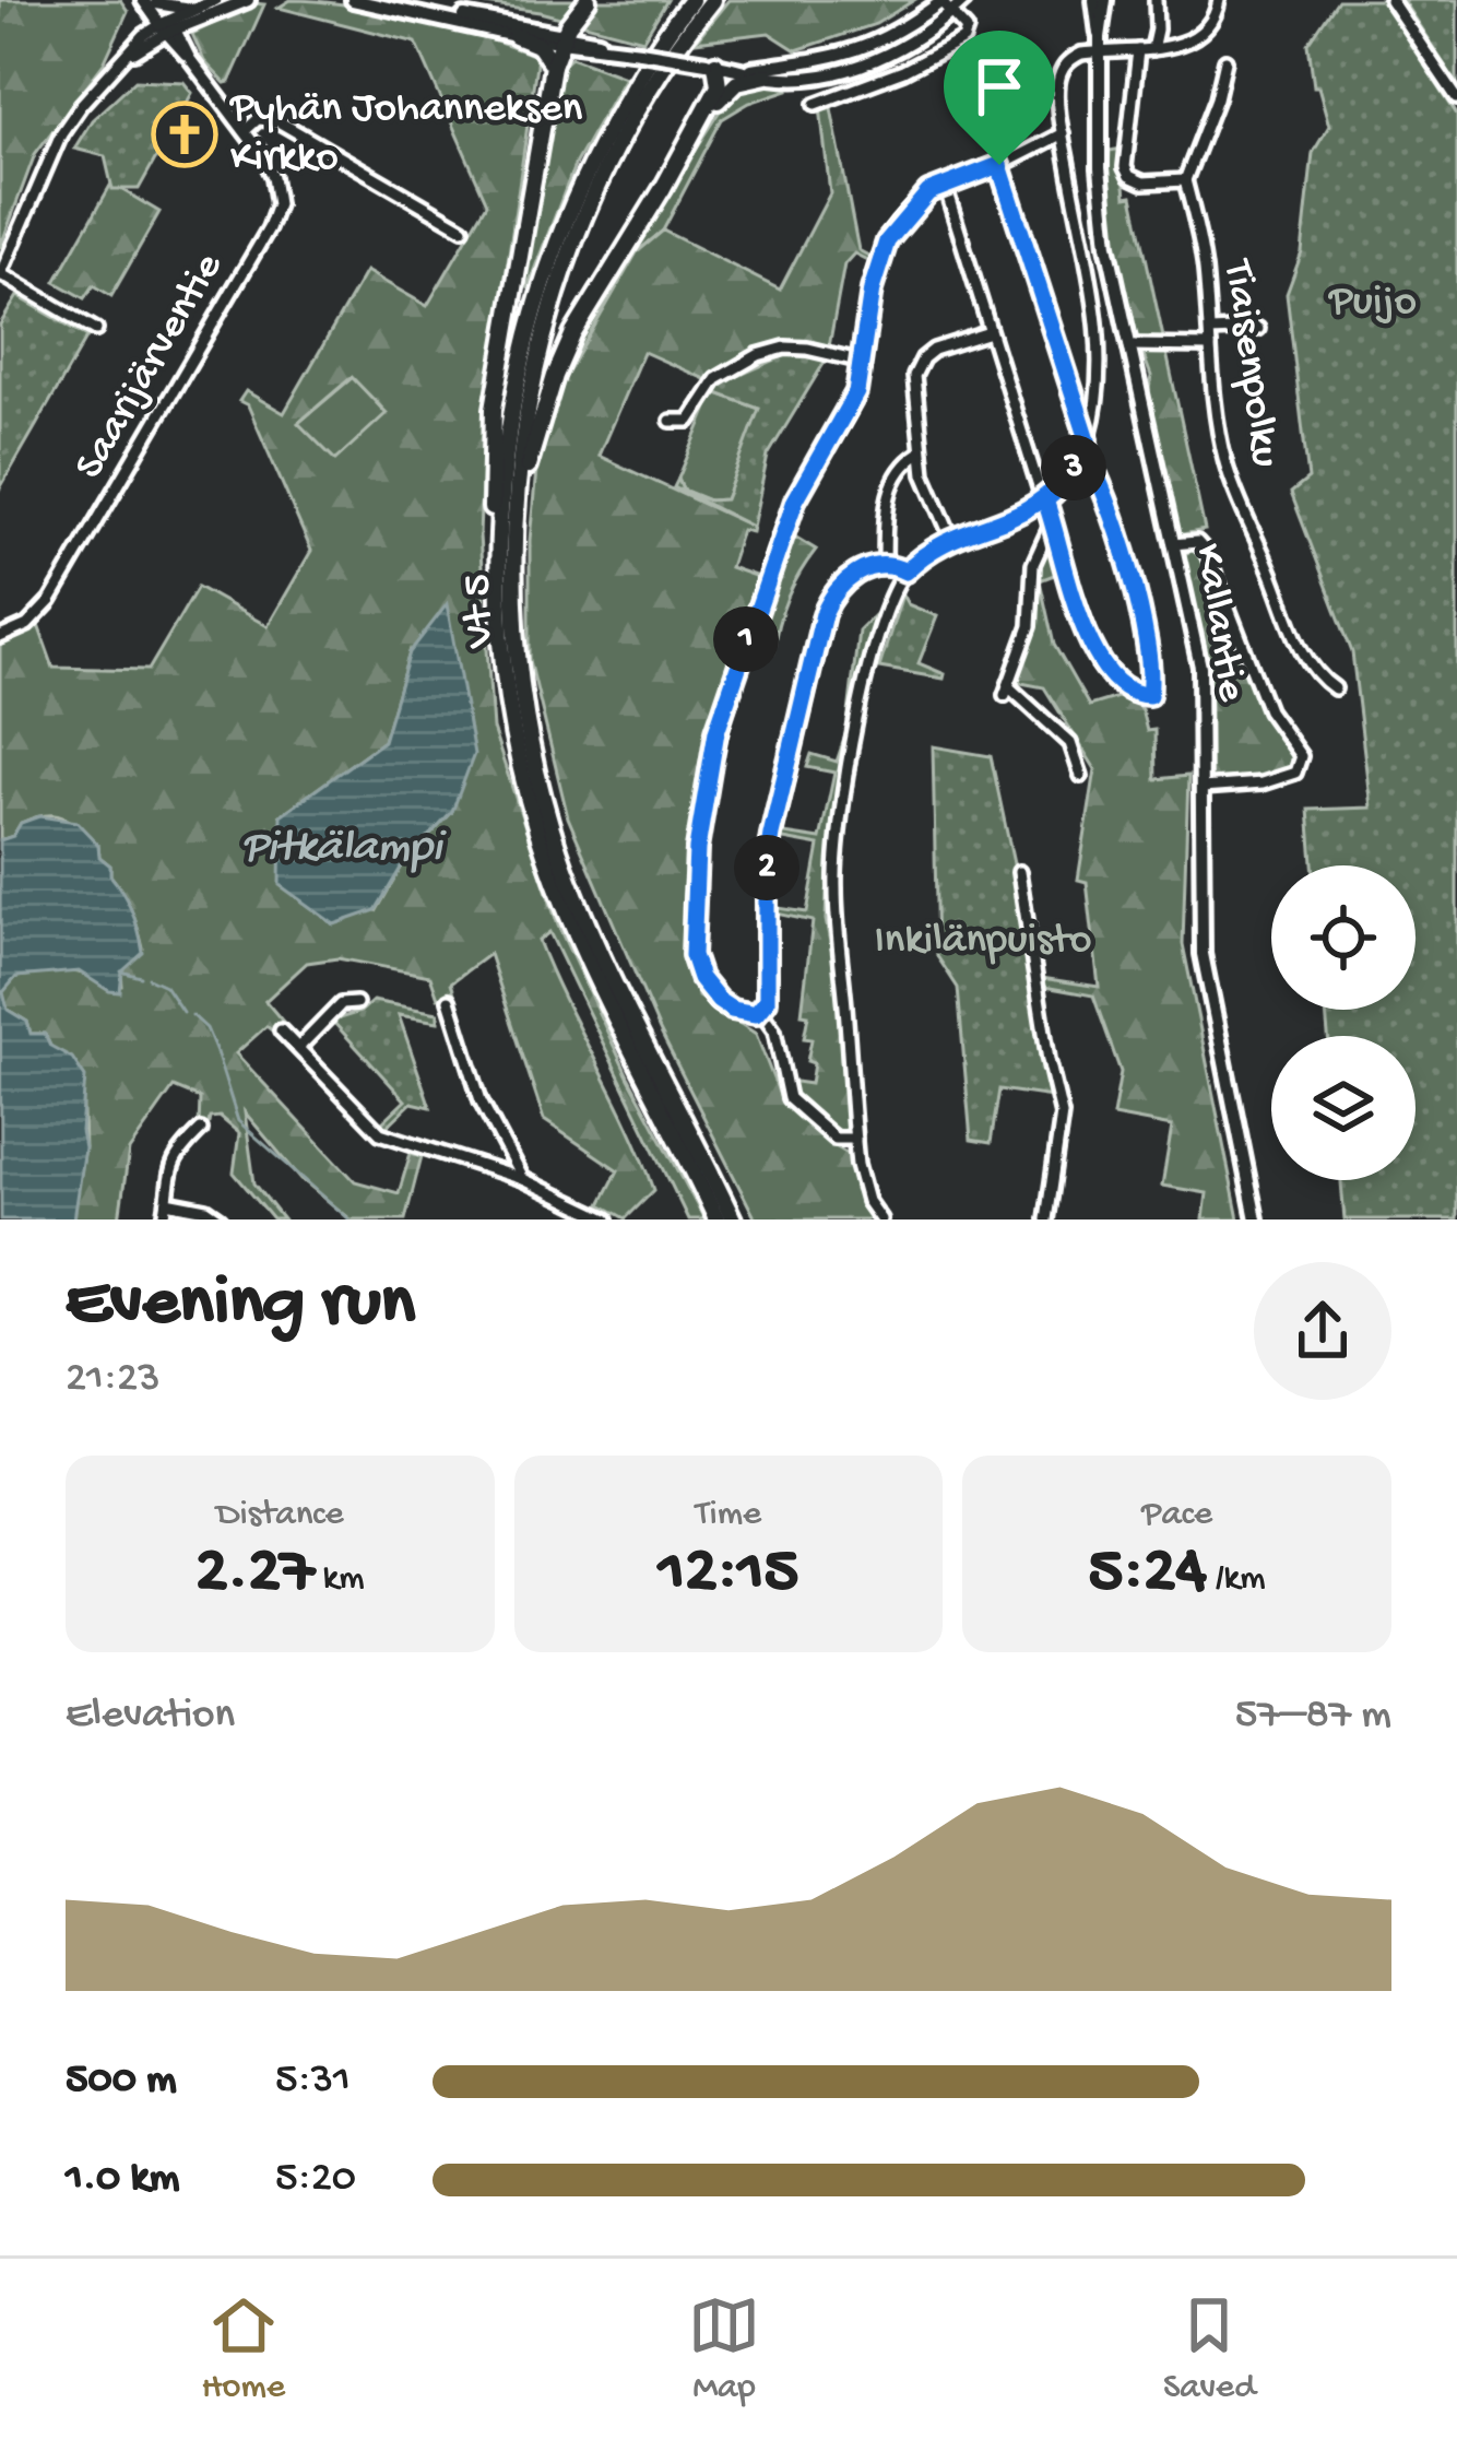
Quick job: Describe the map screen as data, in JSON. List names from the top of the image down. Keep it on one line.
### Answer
{"streets":{"highway":["Vt 5"],"main road":["Kallantie"],"street":["Tiaisenpolku","Saarijärventie"]},"water":["Pitkälampi"],"parks":["Puijo","Inkilänpuisto"],"places":{"church":["Pyhän Johanneksen Kirkko"]},"page":{"pins":["3","1","2"],"heading":["Evening run","21:23"],"stats":[["Distance","2.27 km"],["Time","12:15"],["Pace","5:24 /km"]],"chart":["Elevation","57–87 m"],"list":[{"name":"500 m","note":"5:31"},{"name":"1.0 km","note":"5:20"}],"tabs":["Home","Map","Saved"]}}
